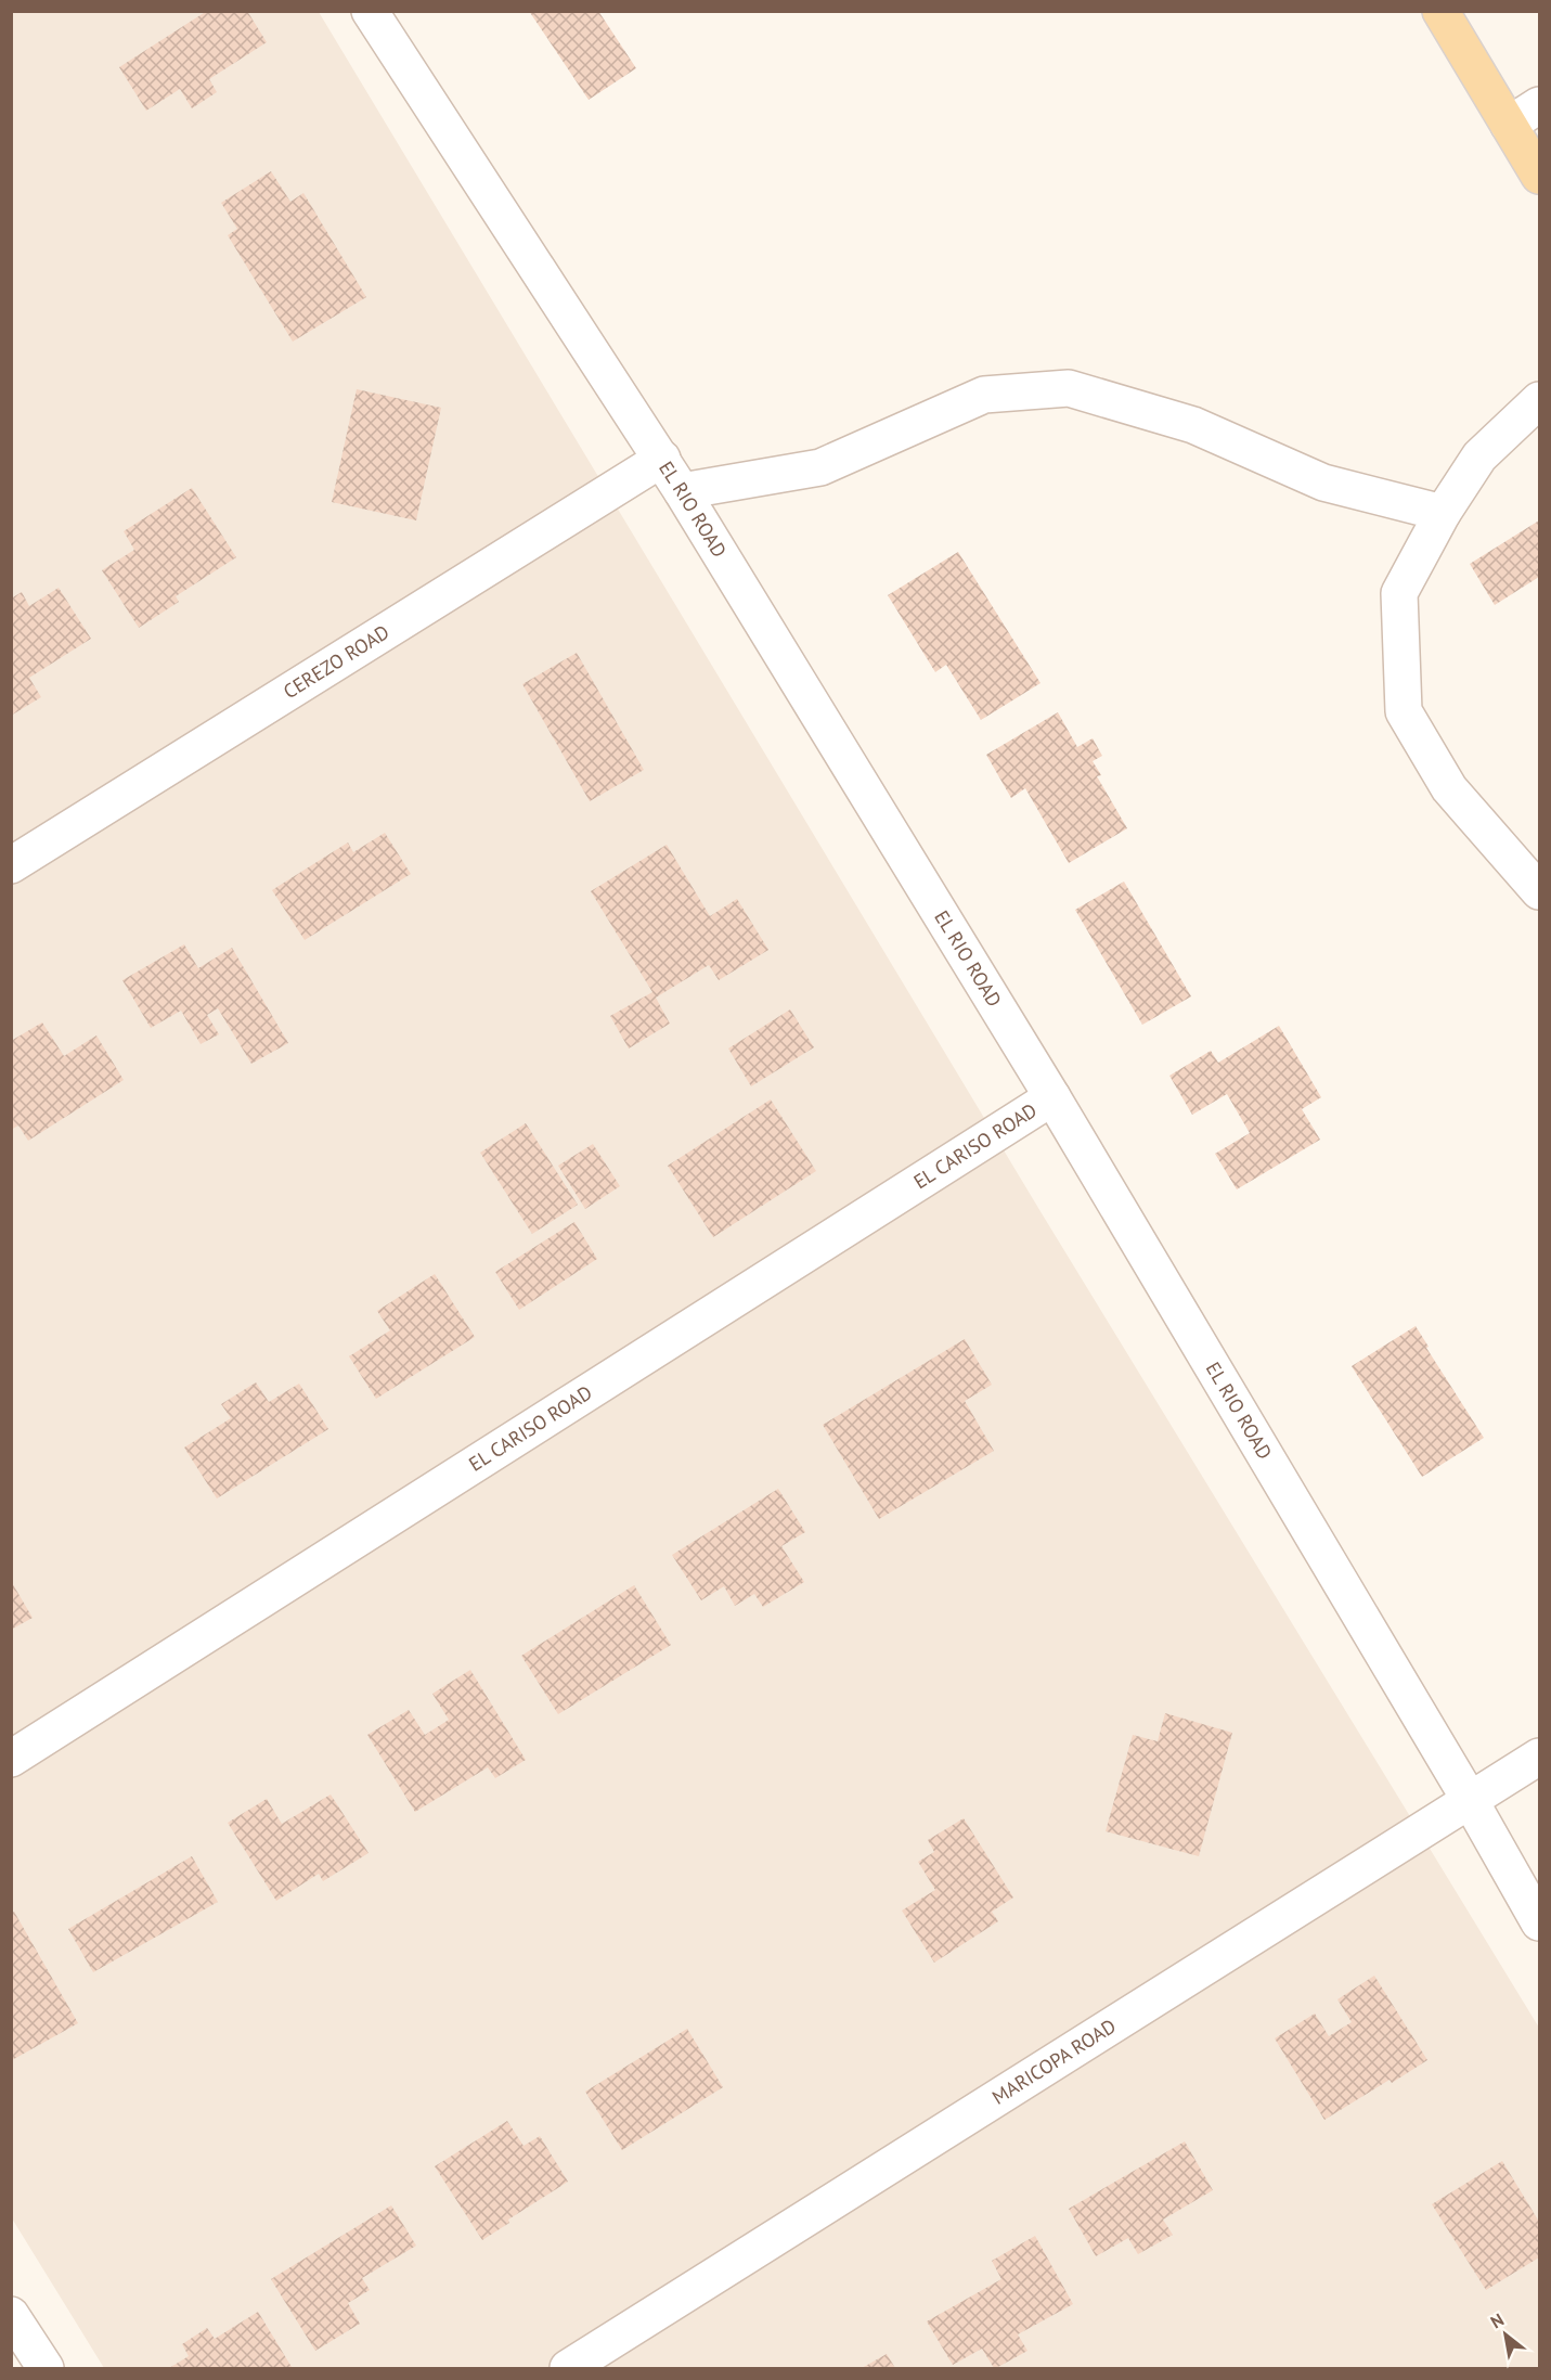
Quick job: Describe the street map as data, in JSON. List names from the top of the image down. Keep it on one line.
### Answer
{"streets":{"street":["EL RIO ROAD","CEREZO ROAD","EL CARISO ROAD","MARICOPA ROAD"]},"crossings":[["EL RIO ROAD","CEREZO ROAD"],["EL RIO ROAD","EL CARISO ROAD"],["EL RIO ROAD","MARICOPA ROAD"]],"north":"top left"}
